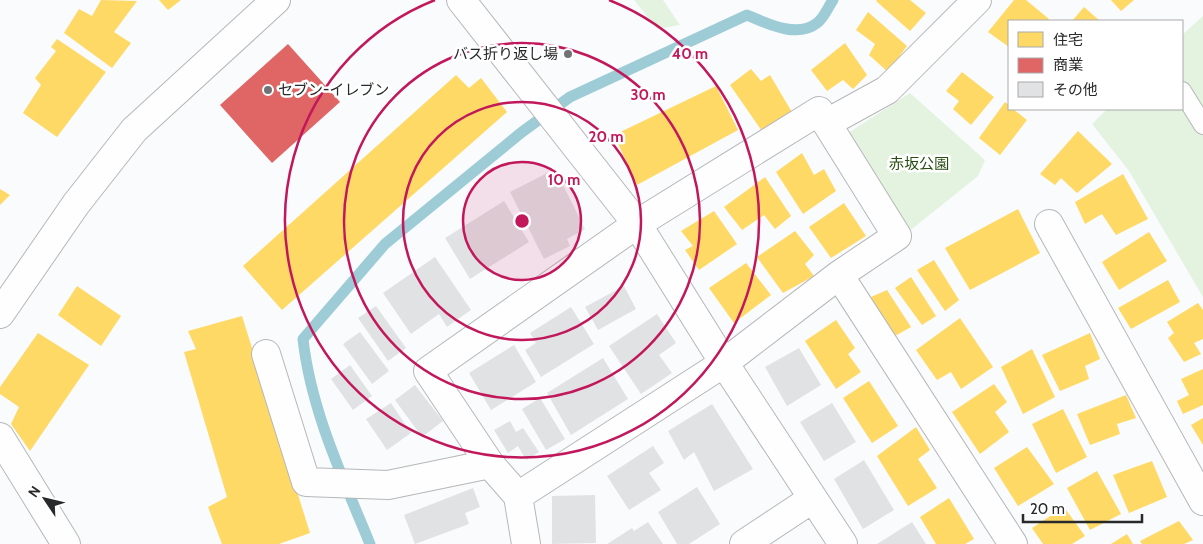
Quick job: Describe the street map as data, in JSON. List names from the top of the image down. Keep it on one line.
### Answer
{"parks":["赤坂公園"],"places":["バス折り返し場","セブン-イレブン"],"legend":["住宅","商業","その他"],"scale_bar":"20 m","north":"top left","rings":["40 m","30 m","20 m","10 m"]}
